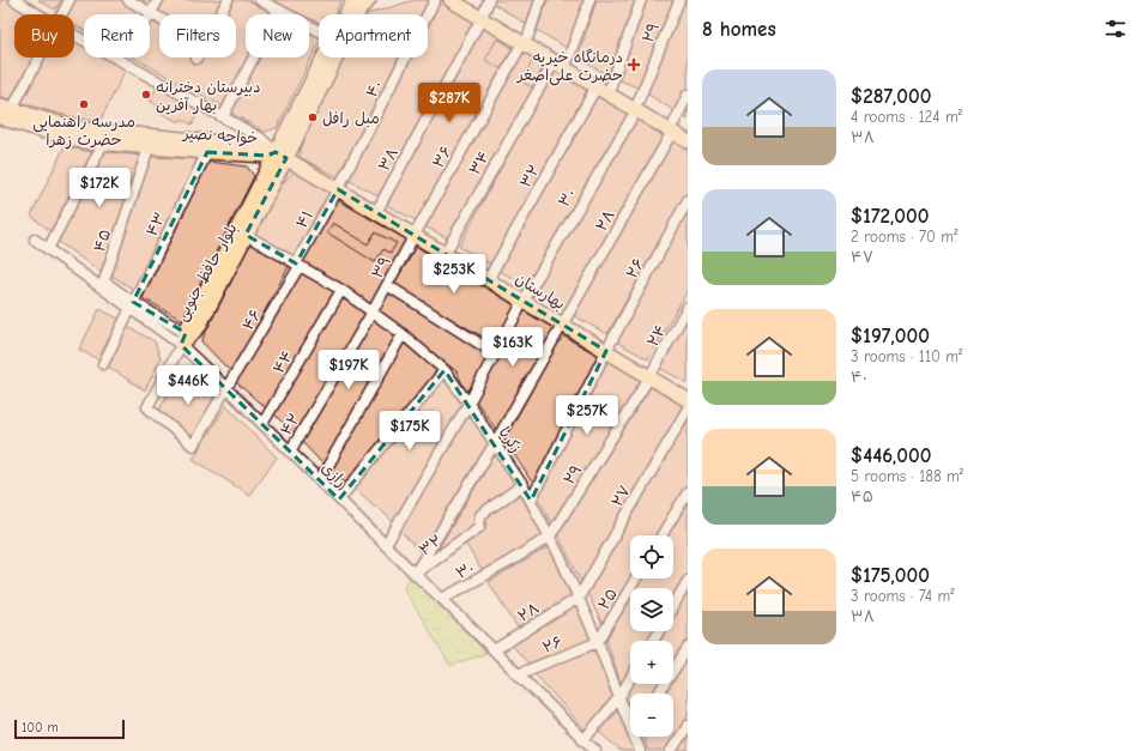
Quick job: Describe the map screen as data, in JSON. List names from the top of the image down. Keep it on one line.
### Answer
{"streets":{"main road":["خواجه نصیر","بلوار حافظ جنوبی","بهارستان"],"street":["۲۹","۴۰","۳۶","۳۸","۳۴","۳۲","۳۰","۴۱","۲۸","۴۳","۴۵","۳۹","۲۶","۴۶","۲۴","۴۴","۴۲","زکریا","رازی","۲۷","۲۵"]},"crossings":[["۲۹","۳۰"],["۲۹","بهارستان"],["۲۹","۲۴"],["۲۹","زکریا"],["۴۰","۴۱"],["۴۰","بهارستان"],["خواجه نصیر","۴۳"],["خواجه نصیر","۴۵"],["خواجه نصیر","بلوار حافظ جنوبی"],["خواجه نصیر","بهارستان"],["۳۶","۳۹"],["۳۶","بهارستان"],["۳۸","بهارستان"],["۳۴","بهارستان"],["۳۲","بهارستان"],["۳۲","زکریا"],["۳۲","رازی"],["۳۰","بهارستان"],["۳۰","زکریا"],["۳۰","رازی"],["۴۱","بهارستان"],["۴۱","۴۶"],["۴۱","زکریا"],["۲۸","بهارستان"],["۲۸","زکریا"],["۲۸","رازی"],["۲۸","۲۷"],["۴۳","رازی"],["۳۹","بهارستان"],["۳۹","۴۲"],["۳۹","زکریا"],["۲۶","بهارستان"],["۲۶","زکریا"],["۲۶","رازی"],["۲۶","۲۵"],["بلوار حافظ جنوبی","بهارستان"],["بلوار حافظ جنوبی","زکریا"],["بلوار حافظ جنوبی","رازی"],["بهارستان","۲۴"],["۴۶","زکریا"],["۴۶","رازی"],["۴۴","زکریا"],["۴۴","رازی"],["۴۲","زکریا"],["۴۲","رازی"],["زکریا","۲۷"],["زکریا","۲۵"]],"places":{"health":["درمانگاه خیریه حضرت علی‌اصغر"],"other":["دبیرستان دخترانه بهار آفرین","مدرسه راهنمایی حضرت زهرا","مبل رافل"]},"scale_bar":"100 m","page":{"heading":"8 homes","chip":["Buy","Rent","Filters","New","Apartment"],"list":[{"name":"$287,000","note":"4 rooms · 124 m² · ۳۸"},{"name":"$172,000","note":"2 rooms · 70 m² · ۴۷"},{"name":"$197,000","note":"3 rooms · 110 m² · ۴۰"},{"name":"$446,000","note":"5 rooms · 188 m² · ۴۵"},{"name":"$175,000","note":"3 rooms · 74 m² · ۳۸"}],"price":["$287K","$172K","$253K","$163K","$197K","$446K","$257K","$175K"],"map_buttons":["+","−"],"scale":"100 m"}}
